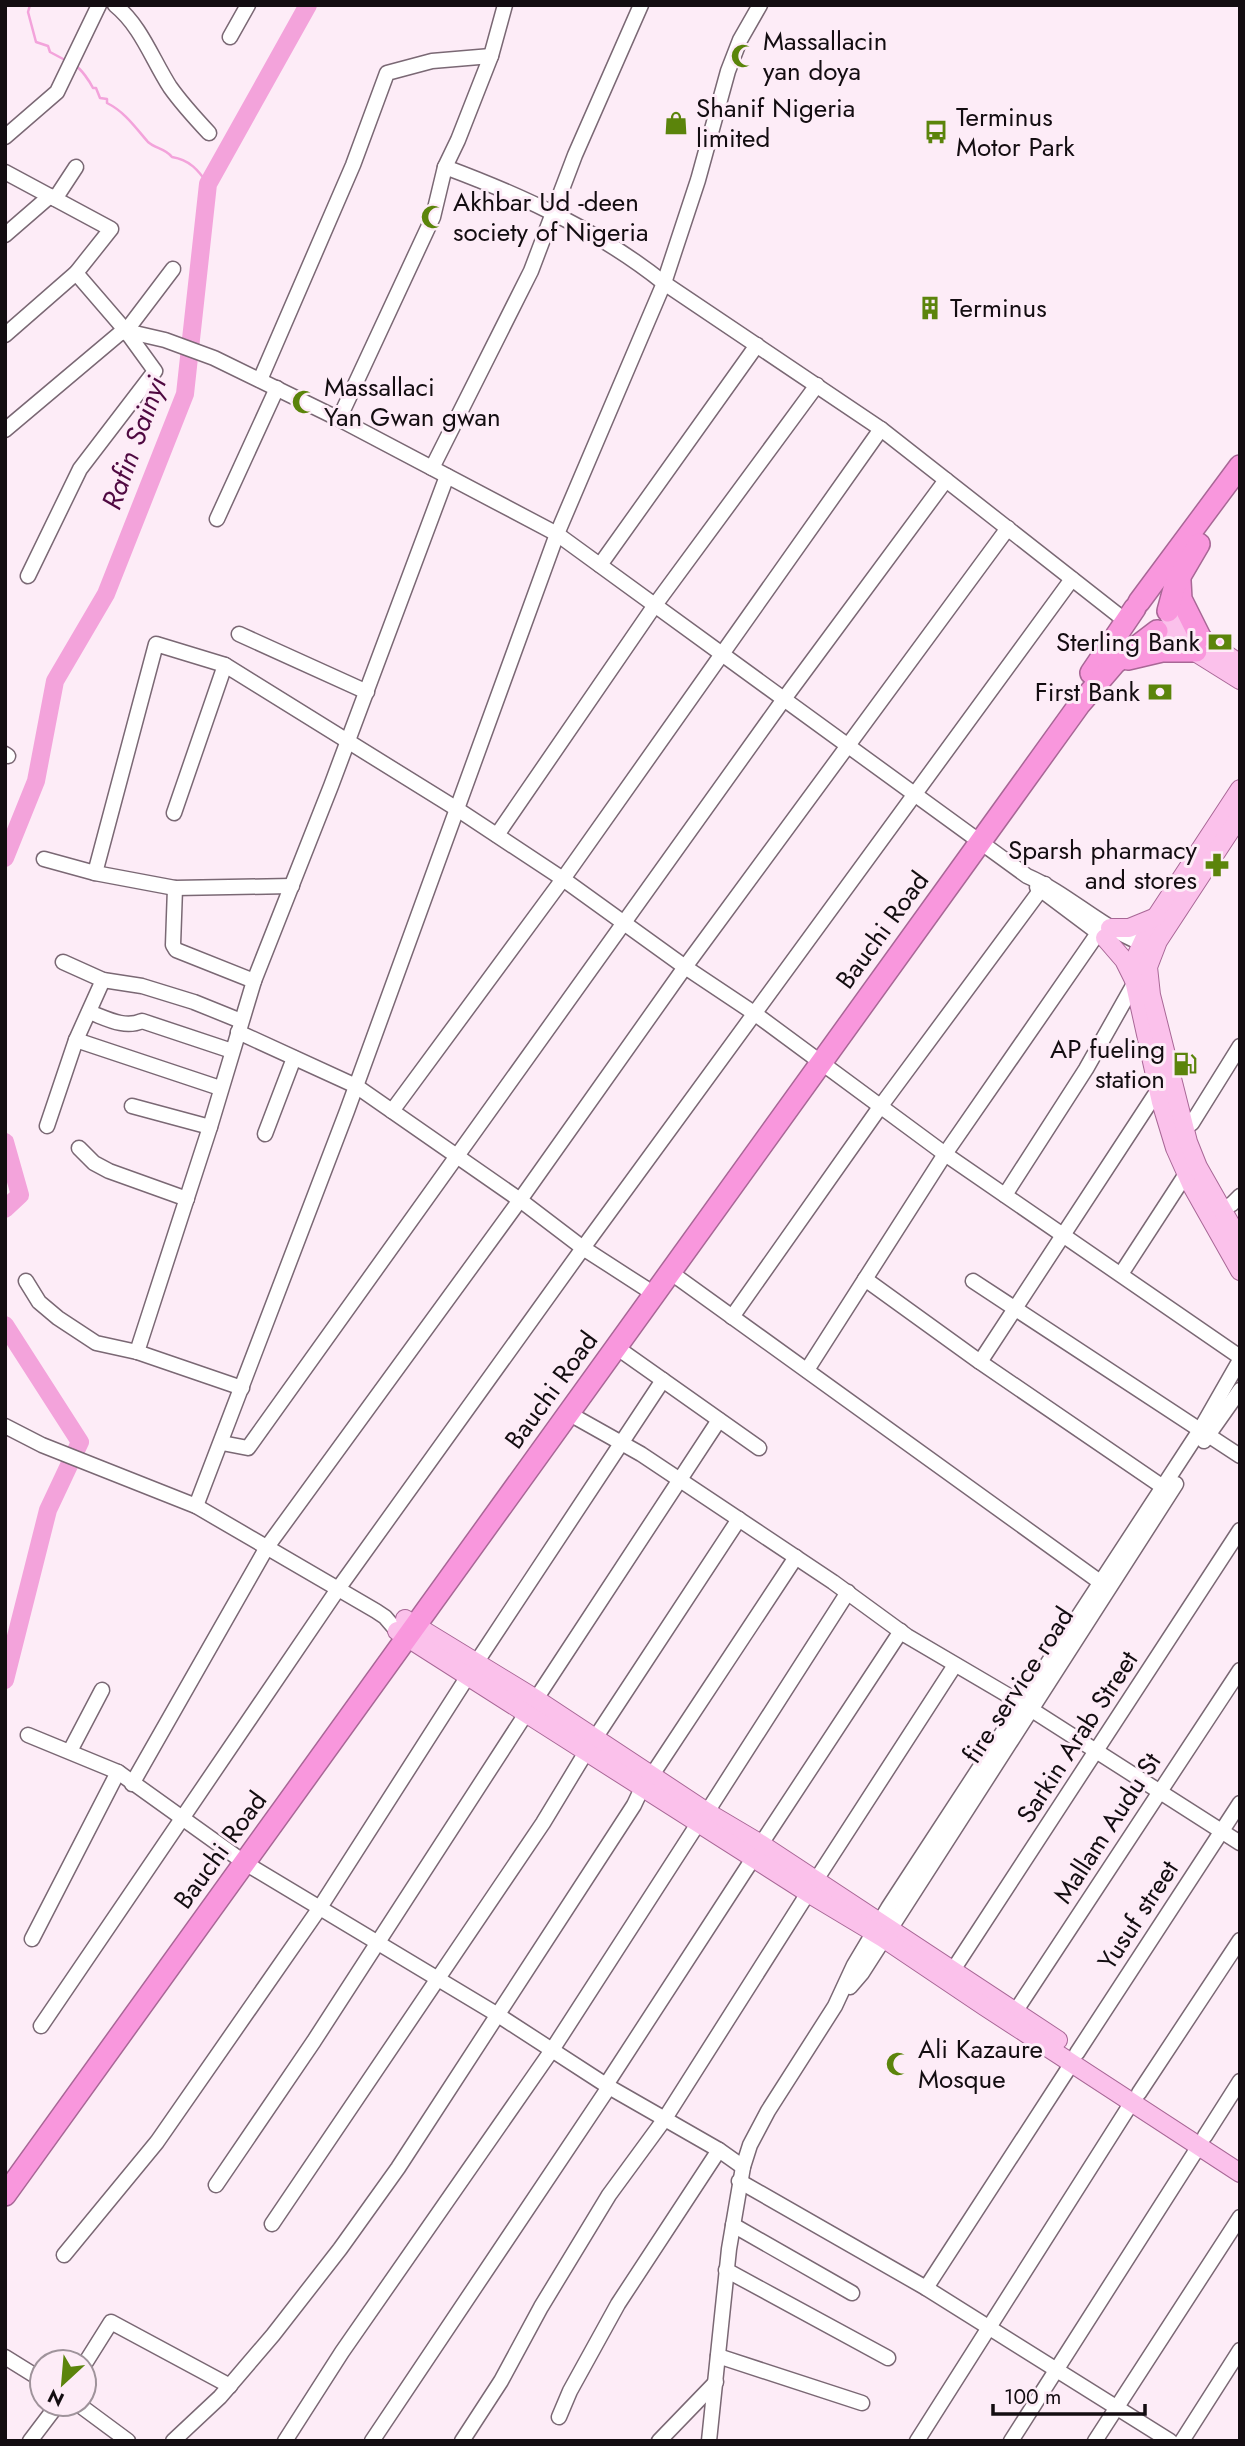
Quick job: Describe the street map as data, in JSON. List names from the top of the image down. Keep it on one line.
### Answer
{"streets":{"highway":["Bauchi Road"],"street":["fire service road","Sarkin Arab Street","Mallam Audu St","Yusuf street"]},"water":["Rafin Sainyi"],"places":{"mosque":["Massallacin yan doya","Akhbar Ud -deen society of Nigeria","Massallaci Yan Gwan gwan","Ali Kazaure Mosque"],"shop":["Shanif Nigeria limited"],"bus stop":["Terminus Motor Park"],"building":["Terminus"],"bank":["Sterling Bank","First Bank"],"pharmacy":["Sparsh pharmacy and stores"],"fuel station":["AP fueling station"]},"scale_bar":"100 m","north":"bottom left"}
